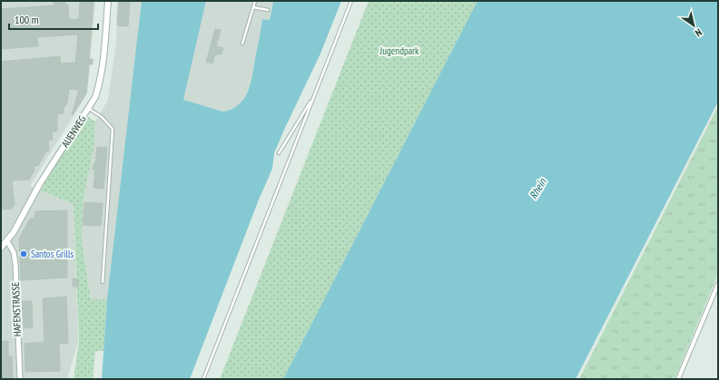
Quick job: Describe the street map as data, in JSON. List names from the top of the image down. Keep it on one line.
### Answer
{"streets":{"street":["AUENWEG","HAFENSTRASSE"]},"crossings":[["AUENWEG","HAFENSTRASSE"]],"water":["Rhein"],"parks":["Jugendpark"],"places":["Santos Grills"],"scale_bar":"100 m","north":"bottom right"}
